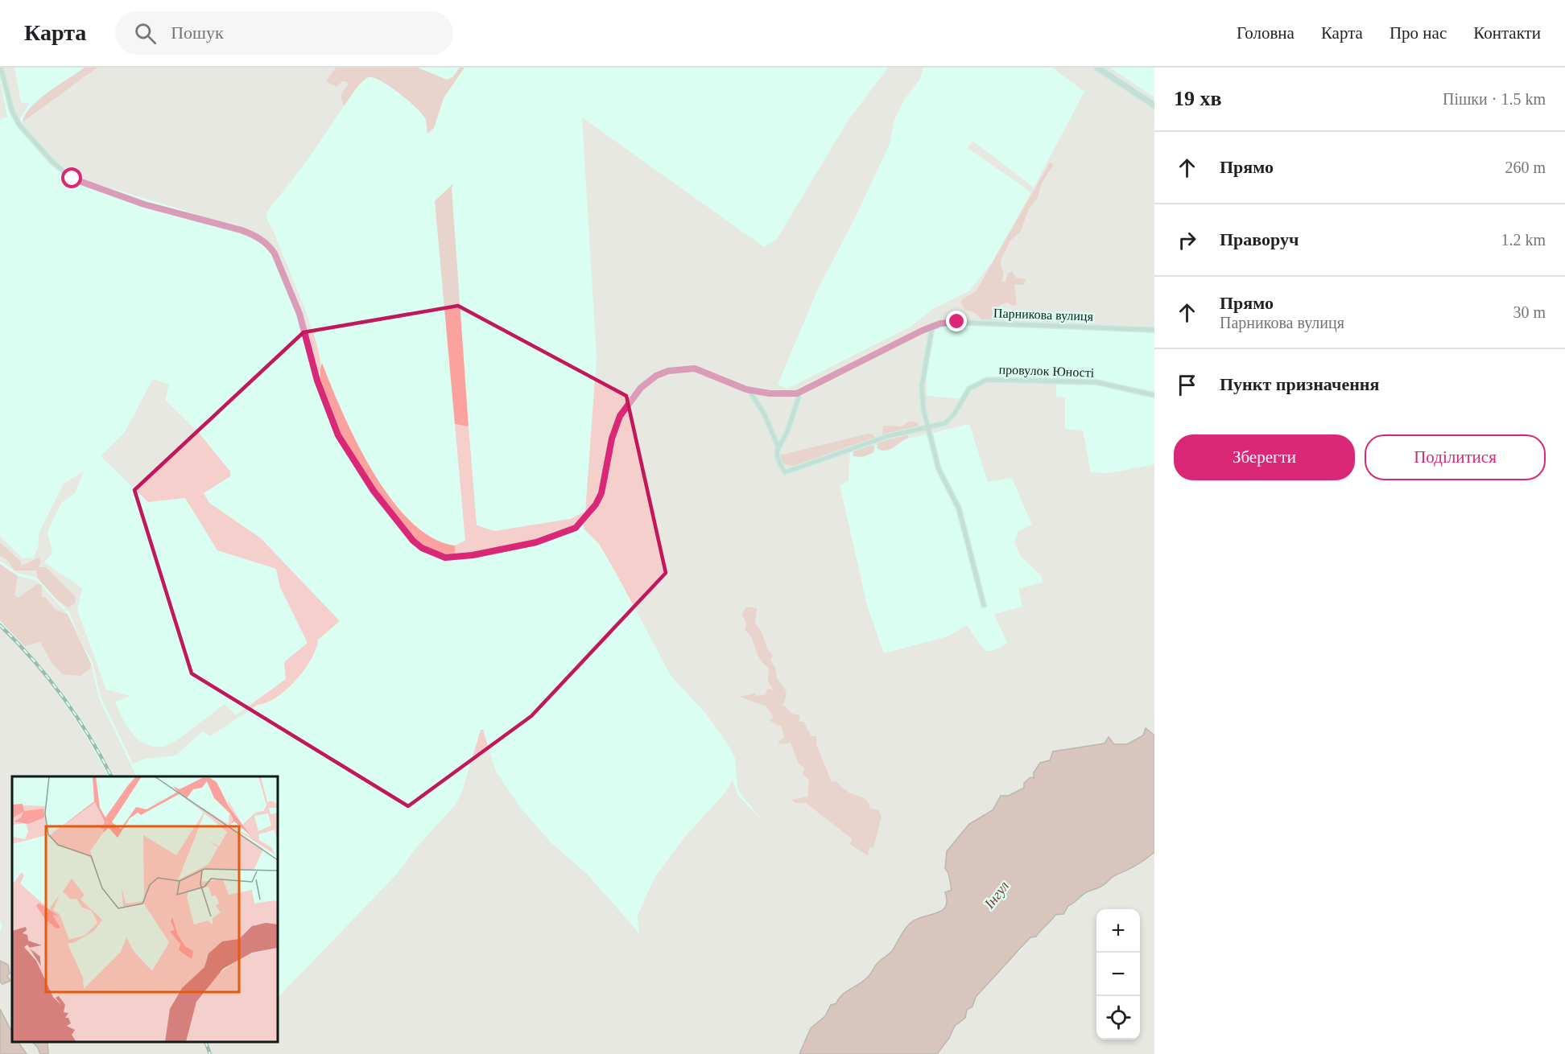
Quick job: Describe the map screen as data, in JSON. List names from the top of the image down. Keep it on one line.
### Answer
{"streets":{"street":["Парникова вулиця","провулок Юності"]},"water":["Інгул"],"page":{"header":"Карта","search":"Пошук","nav":["Головна","Карта","Про нас","Контакти"],"heading":["19 хв","Пішки · 1.5 km"],"list":[["Прямо","260 m"],["Праворуч","1.2 km"],["Прямо","Парникова вулиця","30 m"],"Пункт призначення"],"buttons":["Зберегти","Поділитися"],"map_buttons":["+","−"]}}
